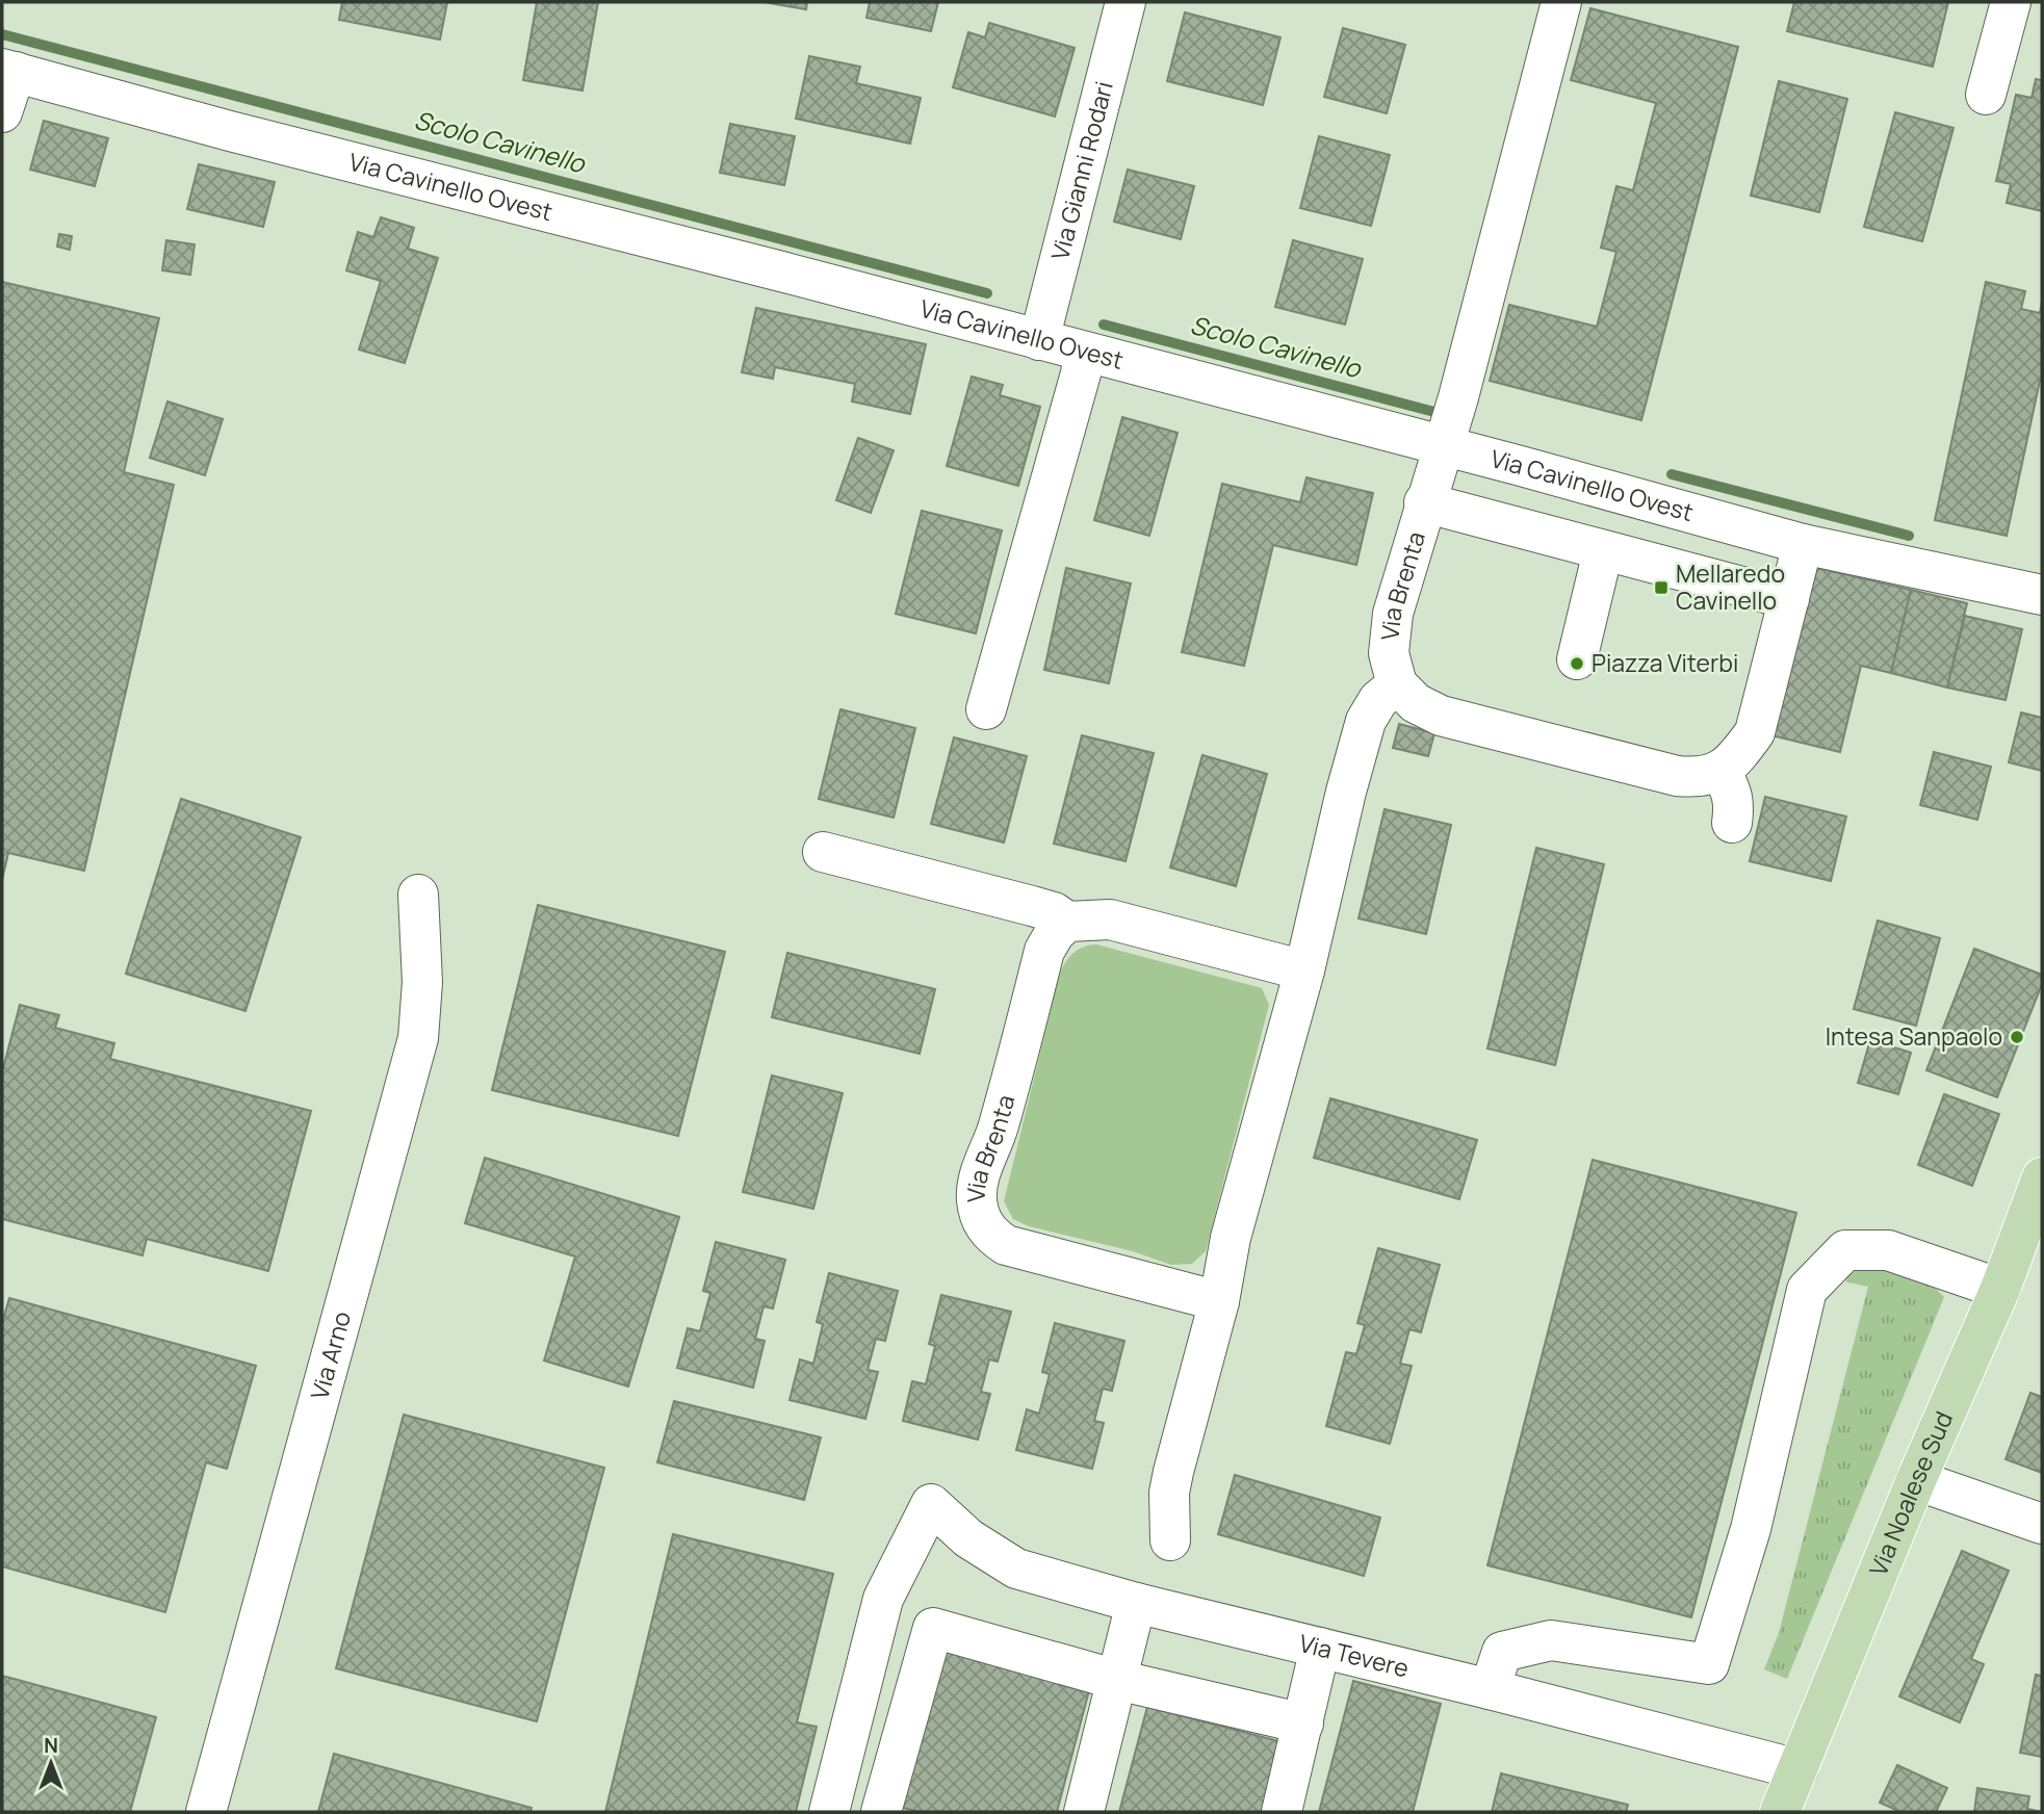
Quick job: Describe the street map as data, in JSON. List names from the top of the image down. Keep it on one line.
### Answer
{"streets":{"main road":["Via Noalese Sud"],"street":["Via Gianni Rodari","Via Cavinello Ovest","Via Brenta","Via Arno","Via Tevere"]},"crossings":[["Via Gianni Rodari","Via Cavinello Ovest"],["Via Cavinello Ovest","Via Brenta"],["Via Noalese Sud","Via Tevere"]],"water":["Scolo Cavinello"],"places":{"transit":["Mellaredo Cavinello"],"other":["Piazza Viterbi","Intesa Sanpaolo"]},"north":"top"}
